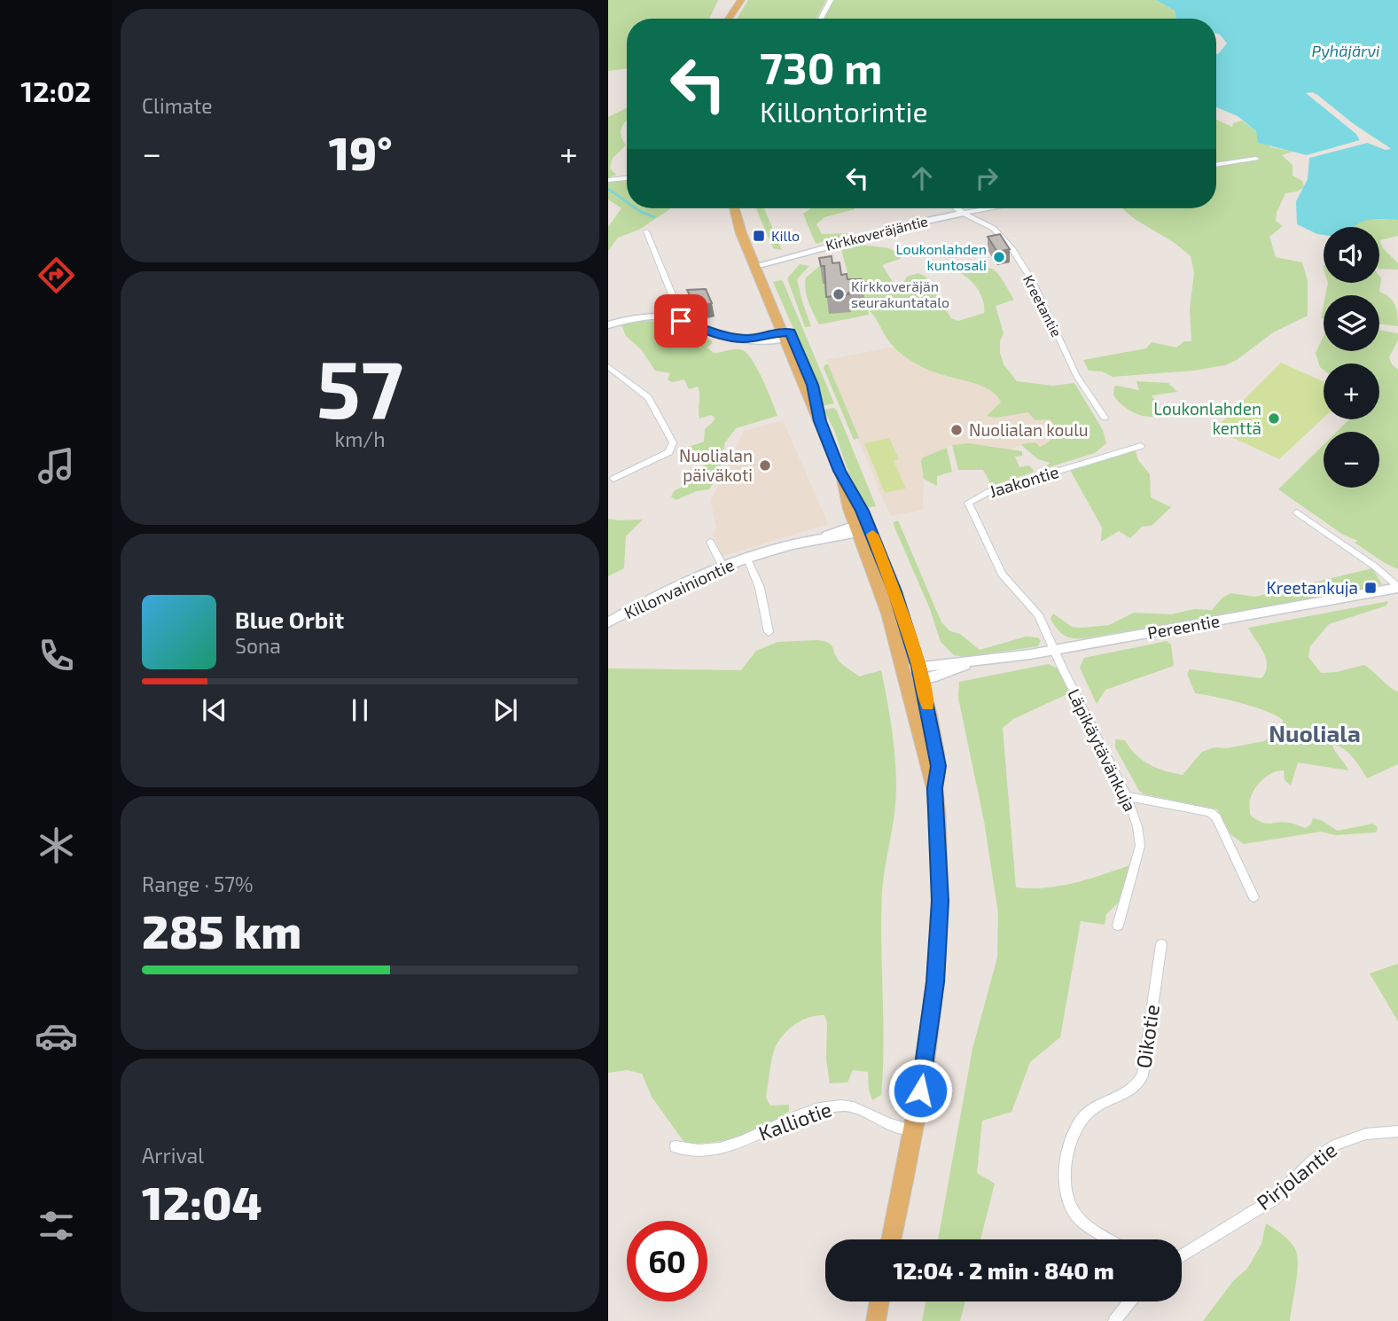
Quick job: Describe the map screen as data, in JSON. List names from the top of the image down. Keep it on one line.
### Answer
{"streets":{"street":["Kirkkoveräjäntie","Kreetantie","Jaakontie","Killonvainiontie","Pereentie","Läpikäytävänkuja","Oikotie","Kalliotie","Pirjolantie"]},"crossings":[["Kirkkoveräjäntie","Kreetantie"],["Jaakontie","Pereentie"],["Jaakontie","Läpikäytävänkuja"],["Pereentie","Läpikäytävänkuja"]],"districts":["Nuoliala"],"water":["Pyhäjärvi"],"places":{"transit":["Killo","Kreetankuja"],"other":["Loukonlahden kuntosali","Kirkkoveräjän seurakuntatalo","Loukonlahden kenttä","Nuolialan koulu","Nuolialan päiväkoti"]},"page":{"tabs":"12:02","tile":["Climate",["57","km/h"],["Range · 57%","285 km"],["Arrival","12:04"]],"turn":["730 m","Killontorintie"],"heat":["−","19°","+"],"map_buttons":["+","−"],"song":["Blue Orbit","Sona"],"limit":"60","trip":"12:04 · 2 min · 840 m"}}
